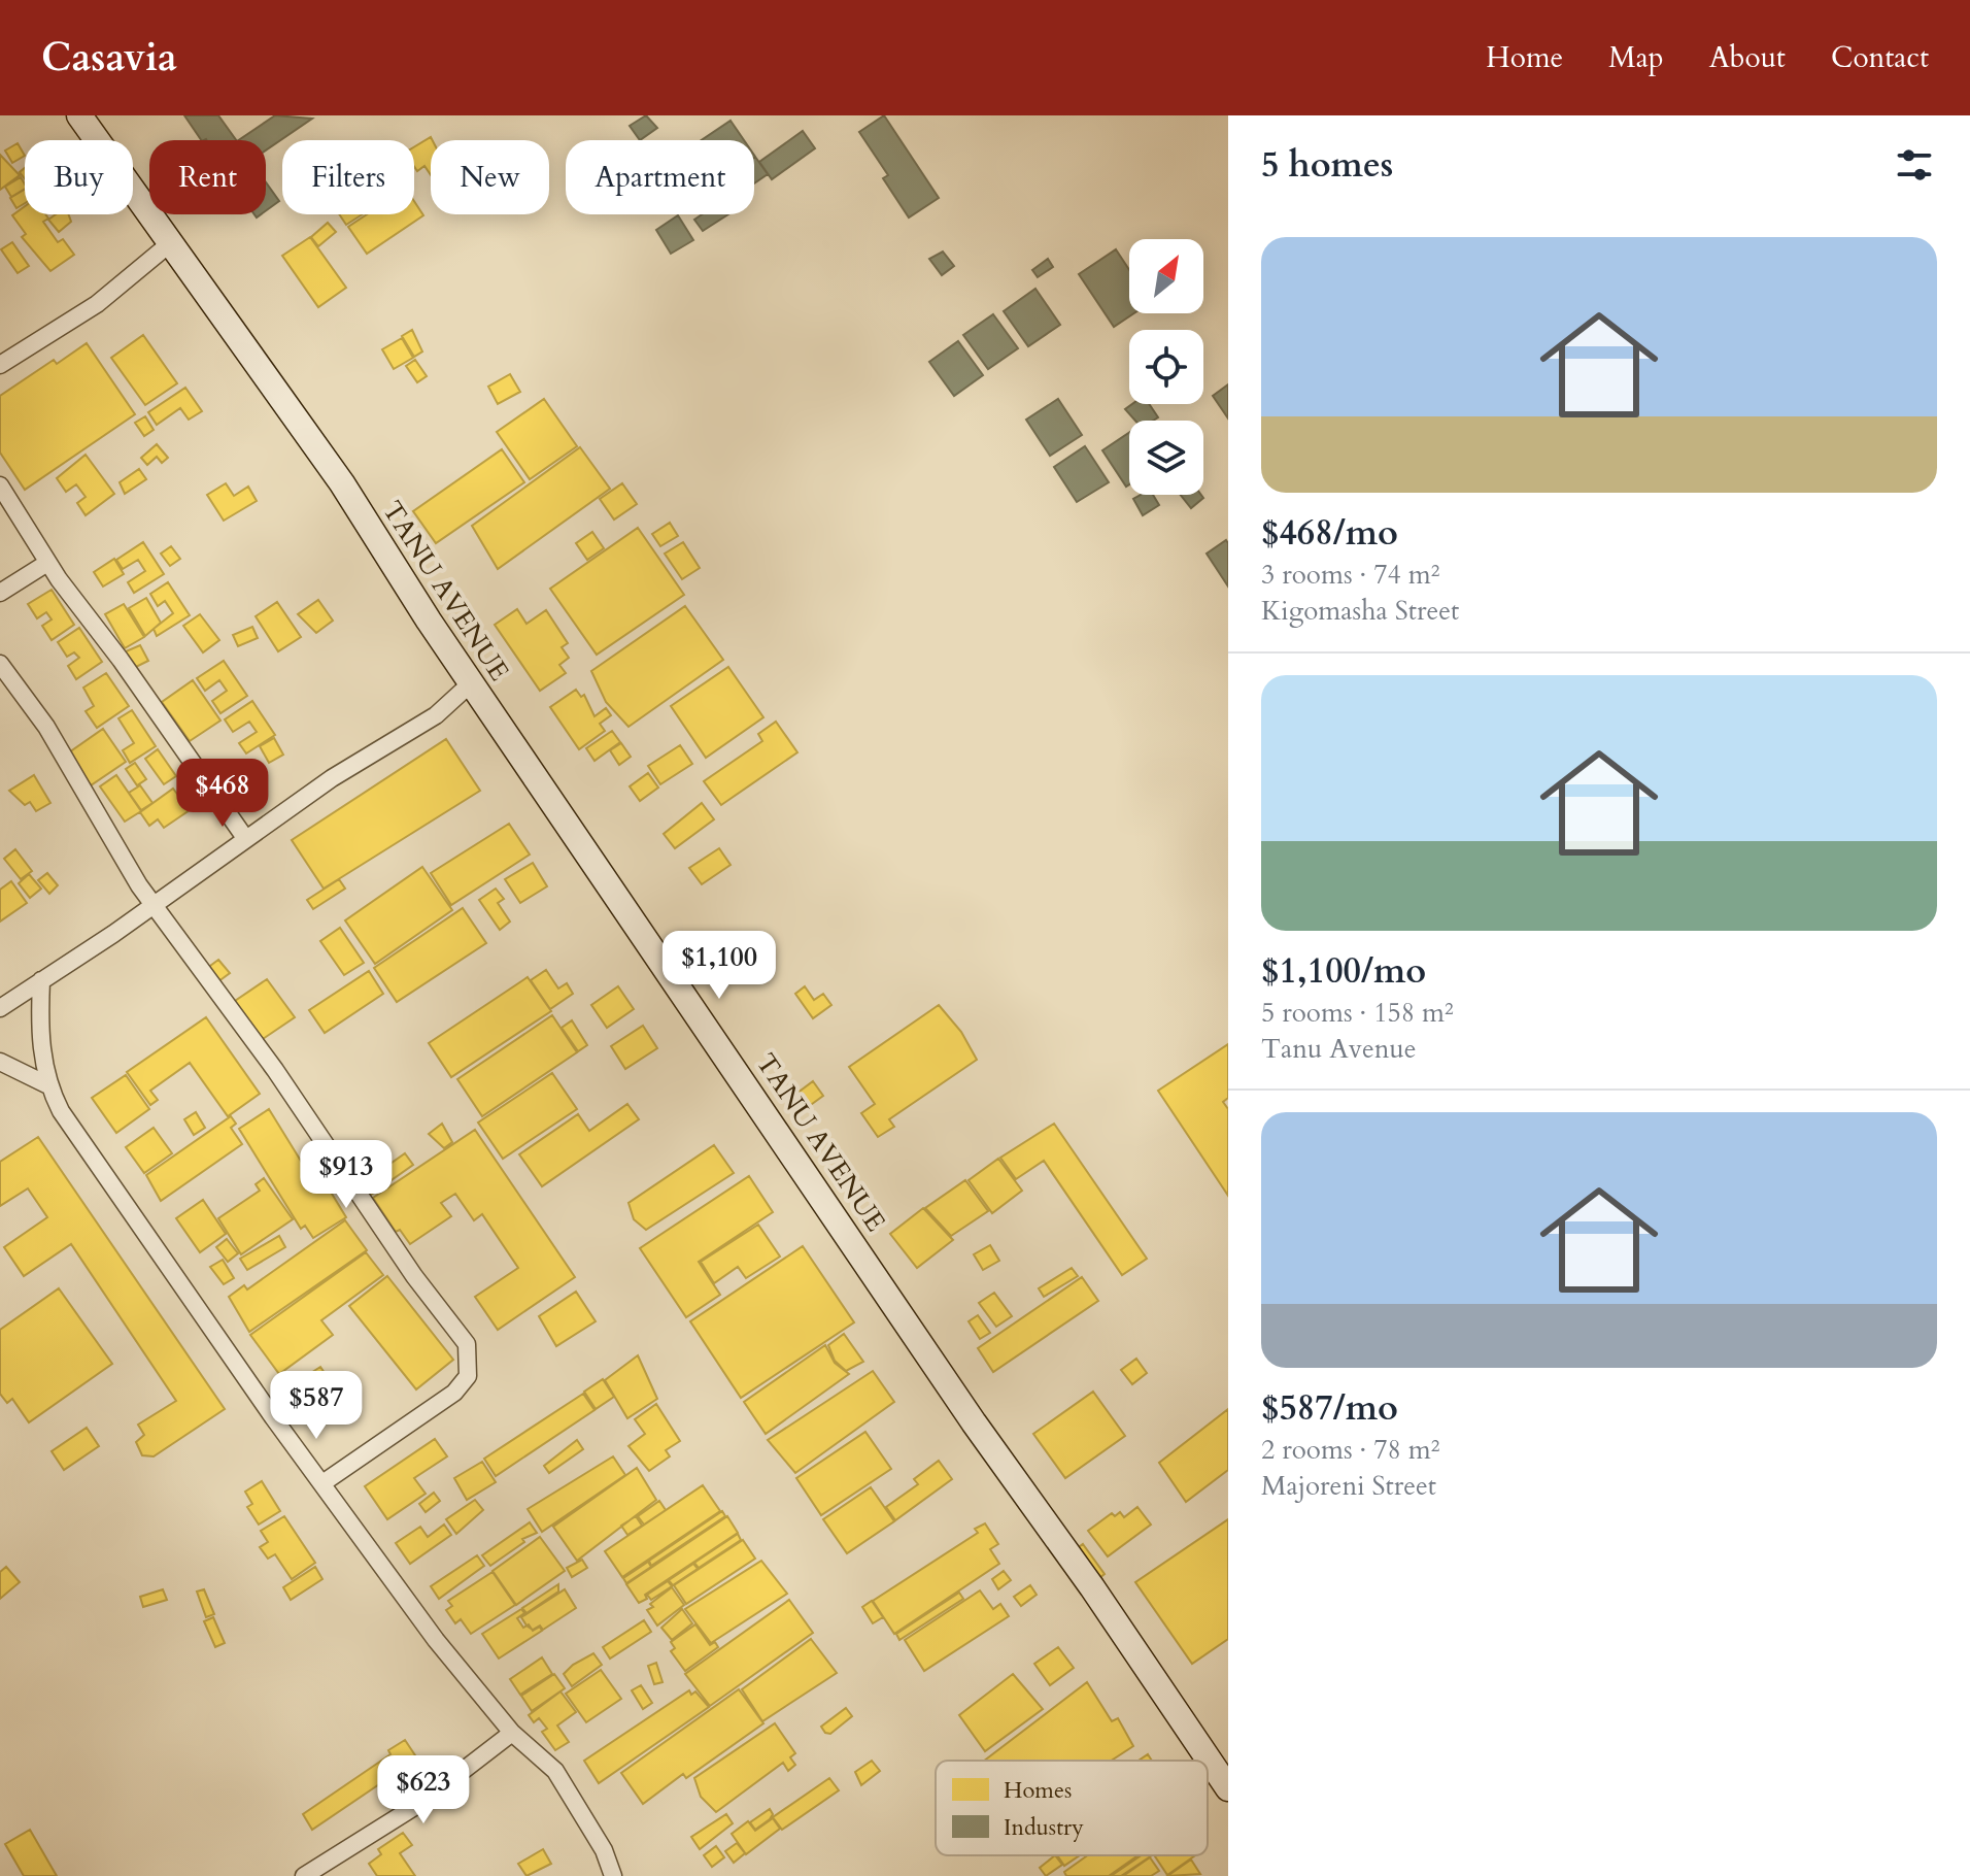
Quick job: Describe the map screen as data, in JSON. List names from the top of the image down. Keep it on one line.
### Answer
{"streets":{"street":["TANU AVENUE"]},"legend":["Homes","Industry"],"north":"top right","page":{"header":"Casavia","nav":["Home","Map","About","Contact"],"heading":"5 homes","chip":["Buy","Rent","Filters","New","Apartment"],"list":[{"name":"$468/mo","note":"3 rooms · 74 m² · Kigomasha Street"},{"name":"$1,100/mo","note":"5 rooms · 158 m² · Tanu Avenue"},{"name":"$587/mo","note":"2 rooms · 78 m² · Majoreni Street"}],"price":["$468","$1,100","$913","$587","$623"]}}
